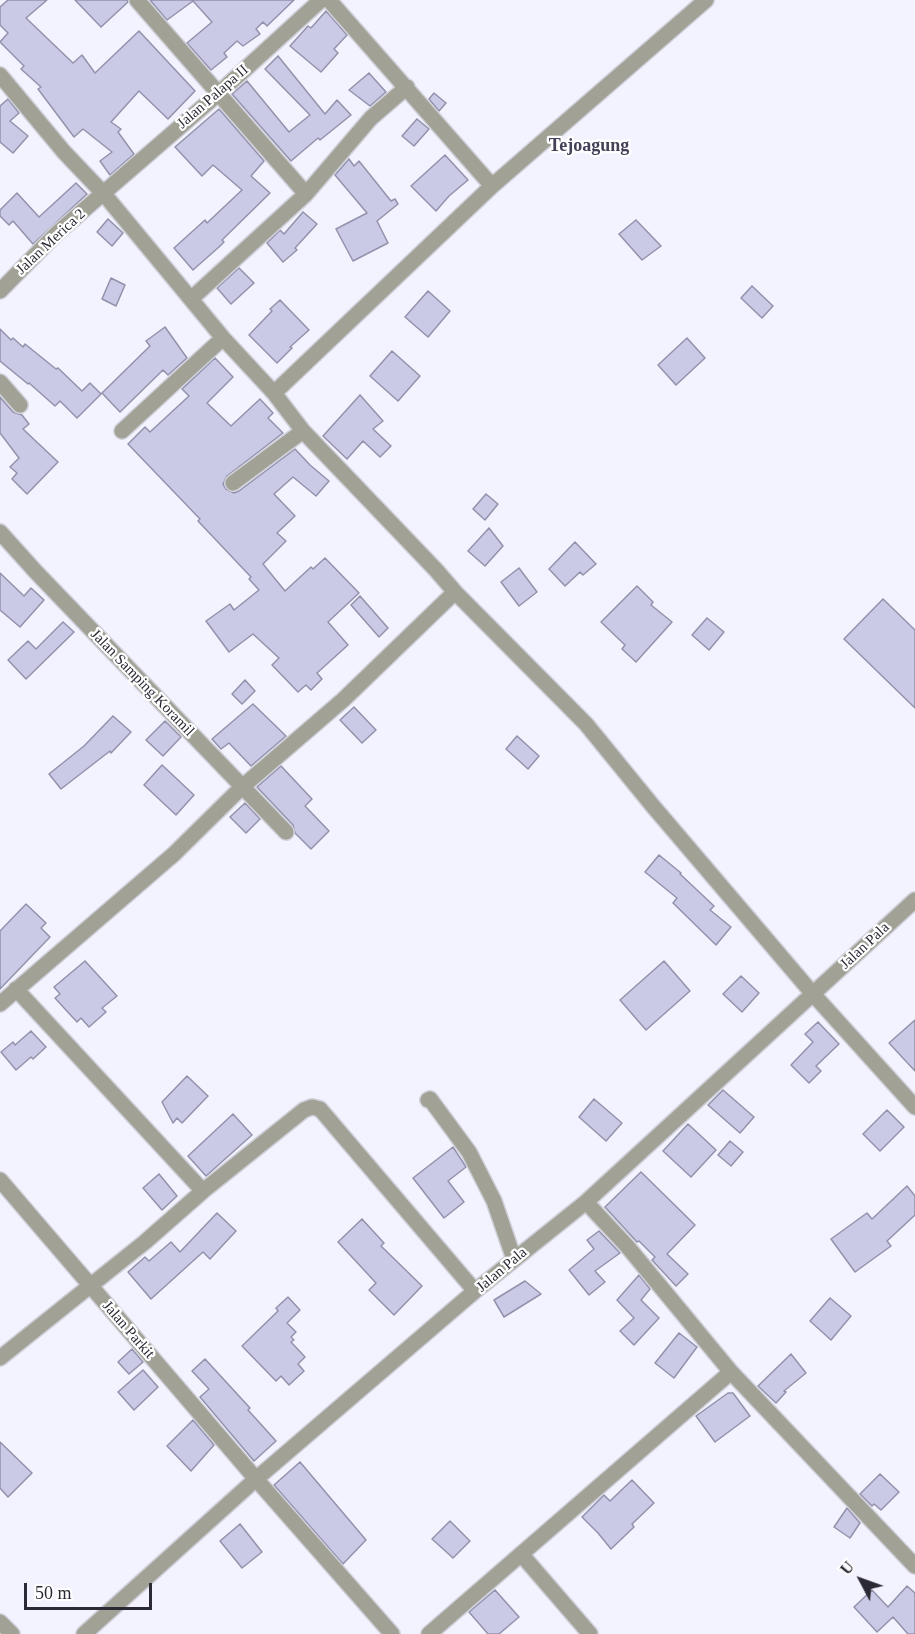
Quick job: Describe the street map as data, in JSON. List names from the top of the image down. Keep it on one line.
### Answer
{"streets":{"street":["Jalan Palapa II","Jalan Merica 2","Jalan Samping Koramil","Jalan Pala","Jalan Parkit"]},"crossings":[["Jalan Palapa II","Jalan Merica 2"],["Jalan Pala","Jalan Parkit"]],"districts":["Tejoagung"],"scale_bar":"50 m","north":"top left"}
